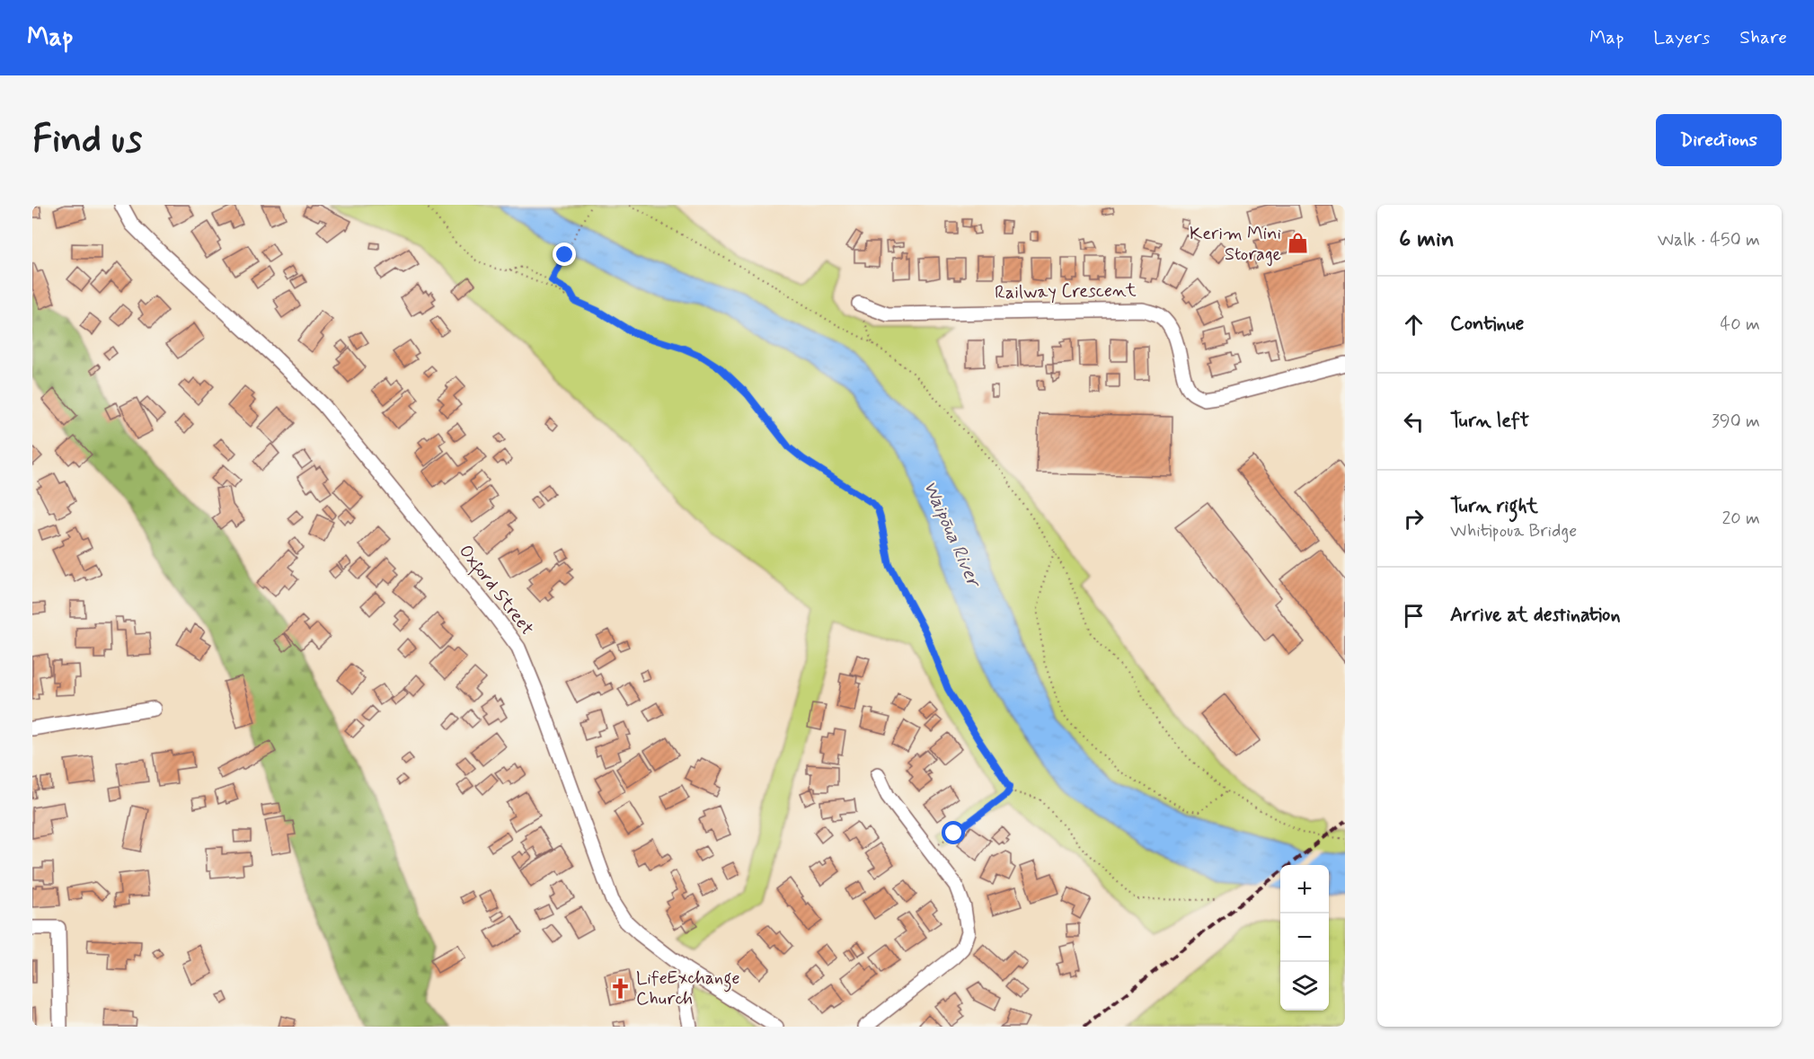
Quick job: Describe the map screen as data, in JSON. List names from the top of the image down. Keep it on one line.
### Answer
{"streets":{"street":["Railway Crescent","Oxford Street"]},"water":["Waipōua River"],"places":{"shop":["Kerim Mini Storage"],"church":["LifeExchange Church"]},"page":{"header":"Map","nav":["Map","Layers","Share"],"buttons":"Directions","title":"Find us","heading":["6 min","Walk · 450 m"],"list":[["Continue","40 m"],["Turn left","390 m"],["Turn right","Whitipoua Bridge","20 m"],"Arrive at destination"],"map_buttons":["+","−"]}}
